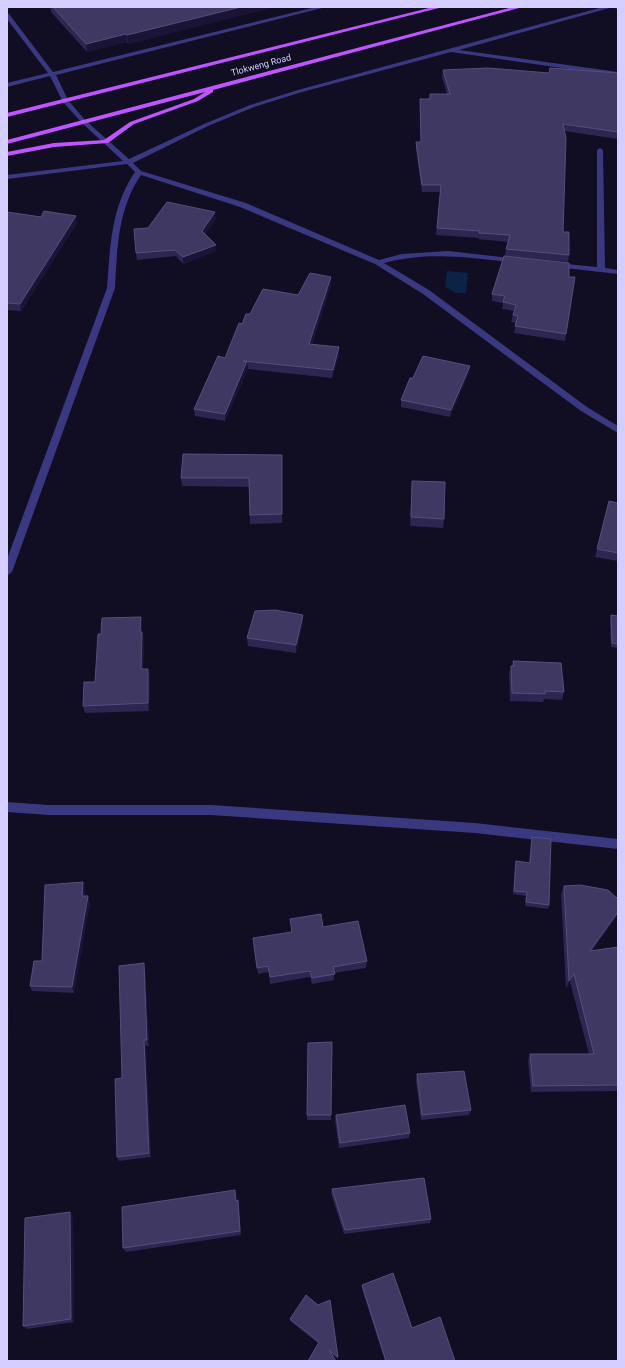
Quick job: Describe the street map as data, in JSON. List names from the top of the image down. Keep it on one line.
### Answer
{"streets":{"main road":["Tlokweng Road"]}}
